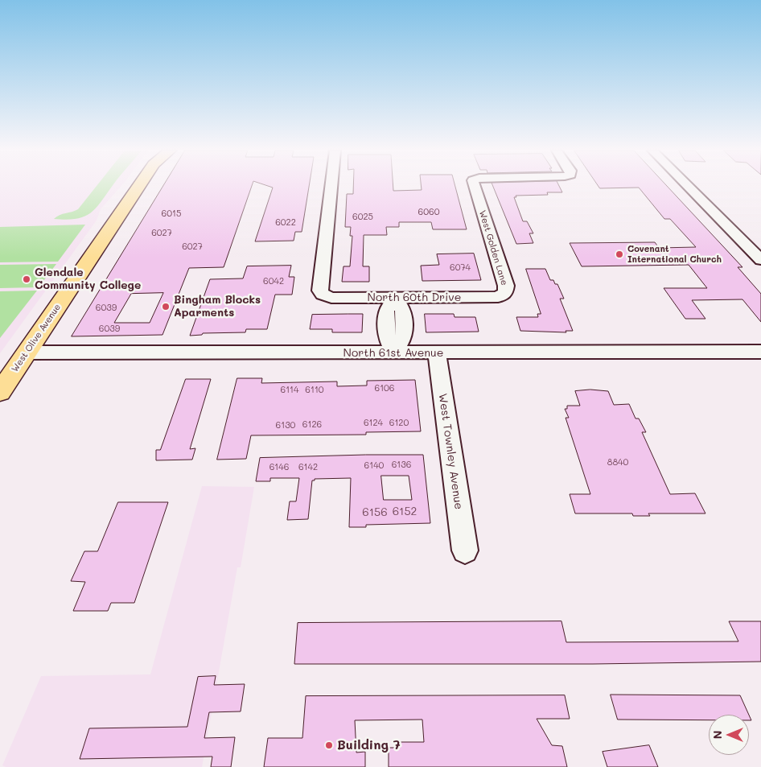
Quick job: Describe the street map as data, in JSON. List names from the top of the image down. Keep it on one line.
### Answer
{"streets":{"main road":["West Olive Avenue"],"street":["West Golden Lane","North 60th Drive","North 61st Avenue","West Townley Avenue"]},"crossings":[["West Golden Lane","North 60th Drive"],["West Olive Avenue","North 61st Avenue"],["North 61st Avenue","West Townley Avenue"]],"places":["Covenant International Church","Glendale Community College","Bingham Blocks Aparments","Building 7"],"house_numbers":["6060","6015","6025","6022","6027","6027","6074","6042","6039","6039","6106","6114","6110","6124","6120","6126","6130","8840","6136","6140","6146","6142","6152","6156"],"north":"left"}
